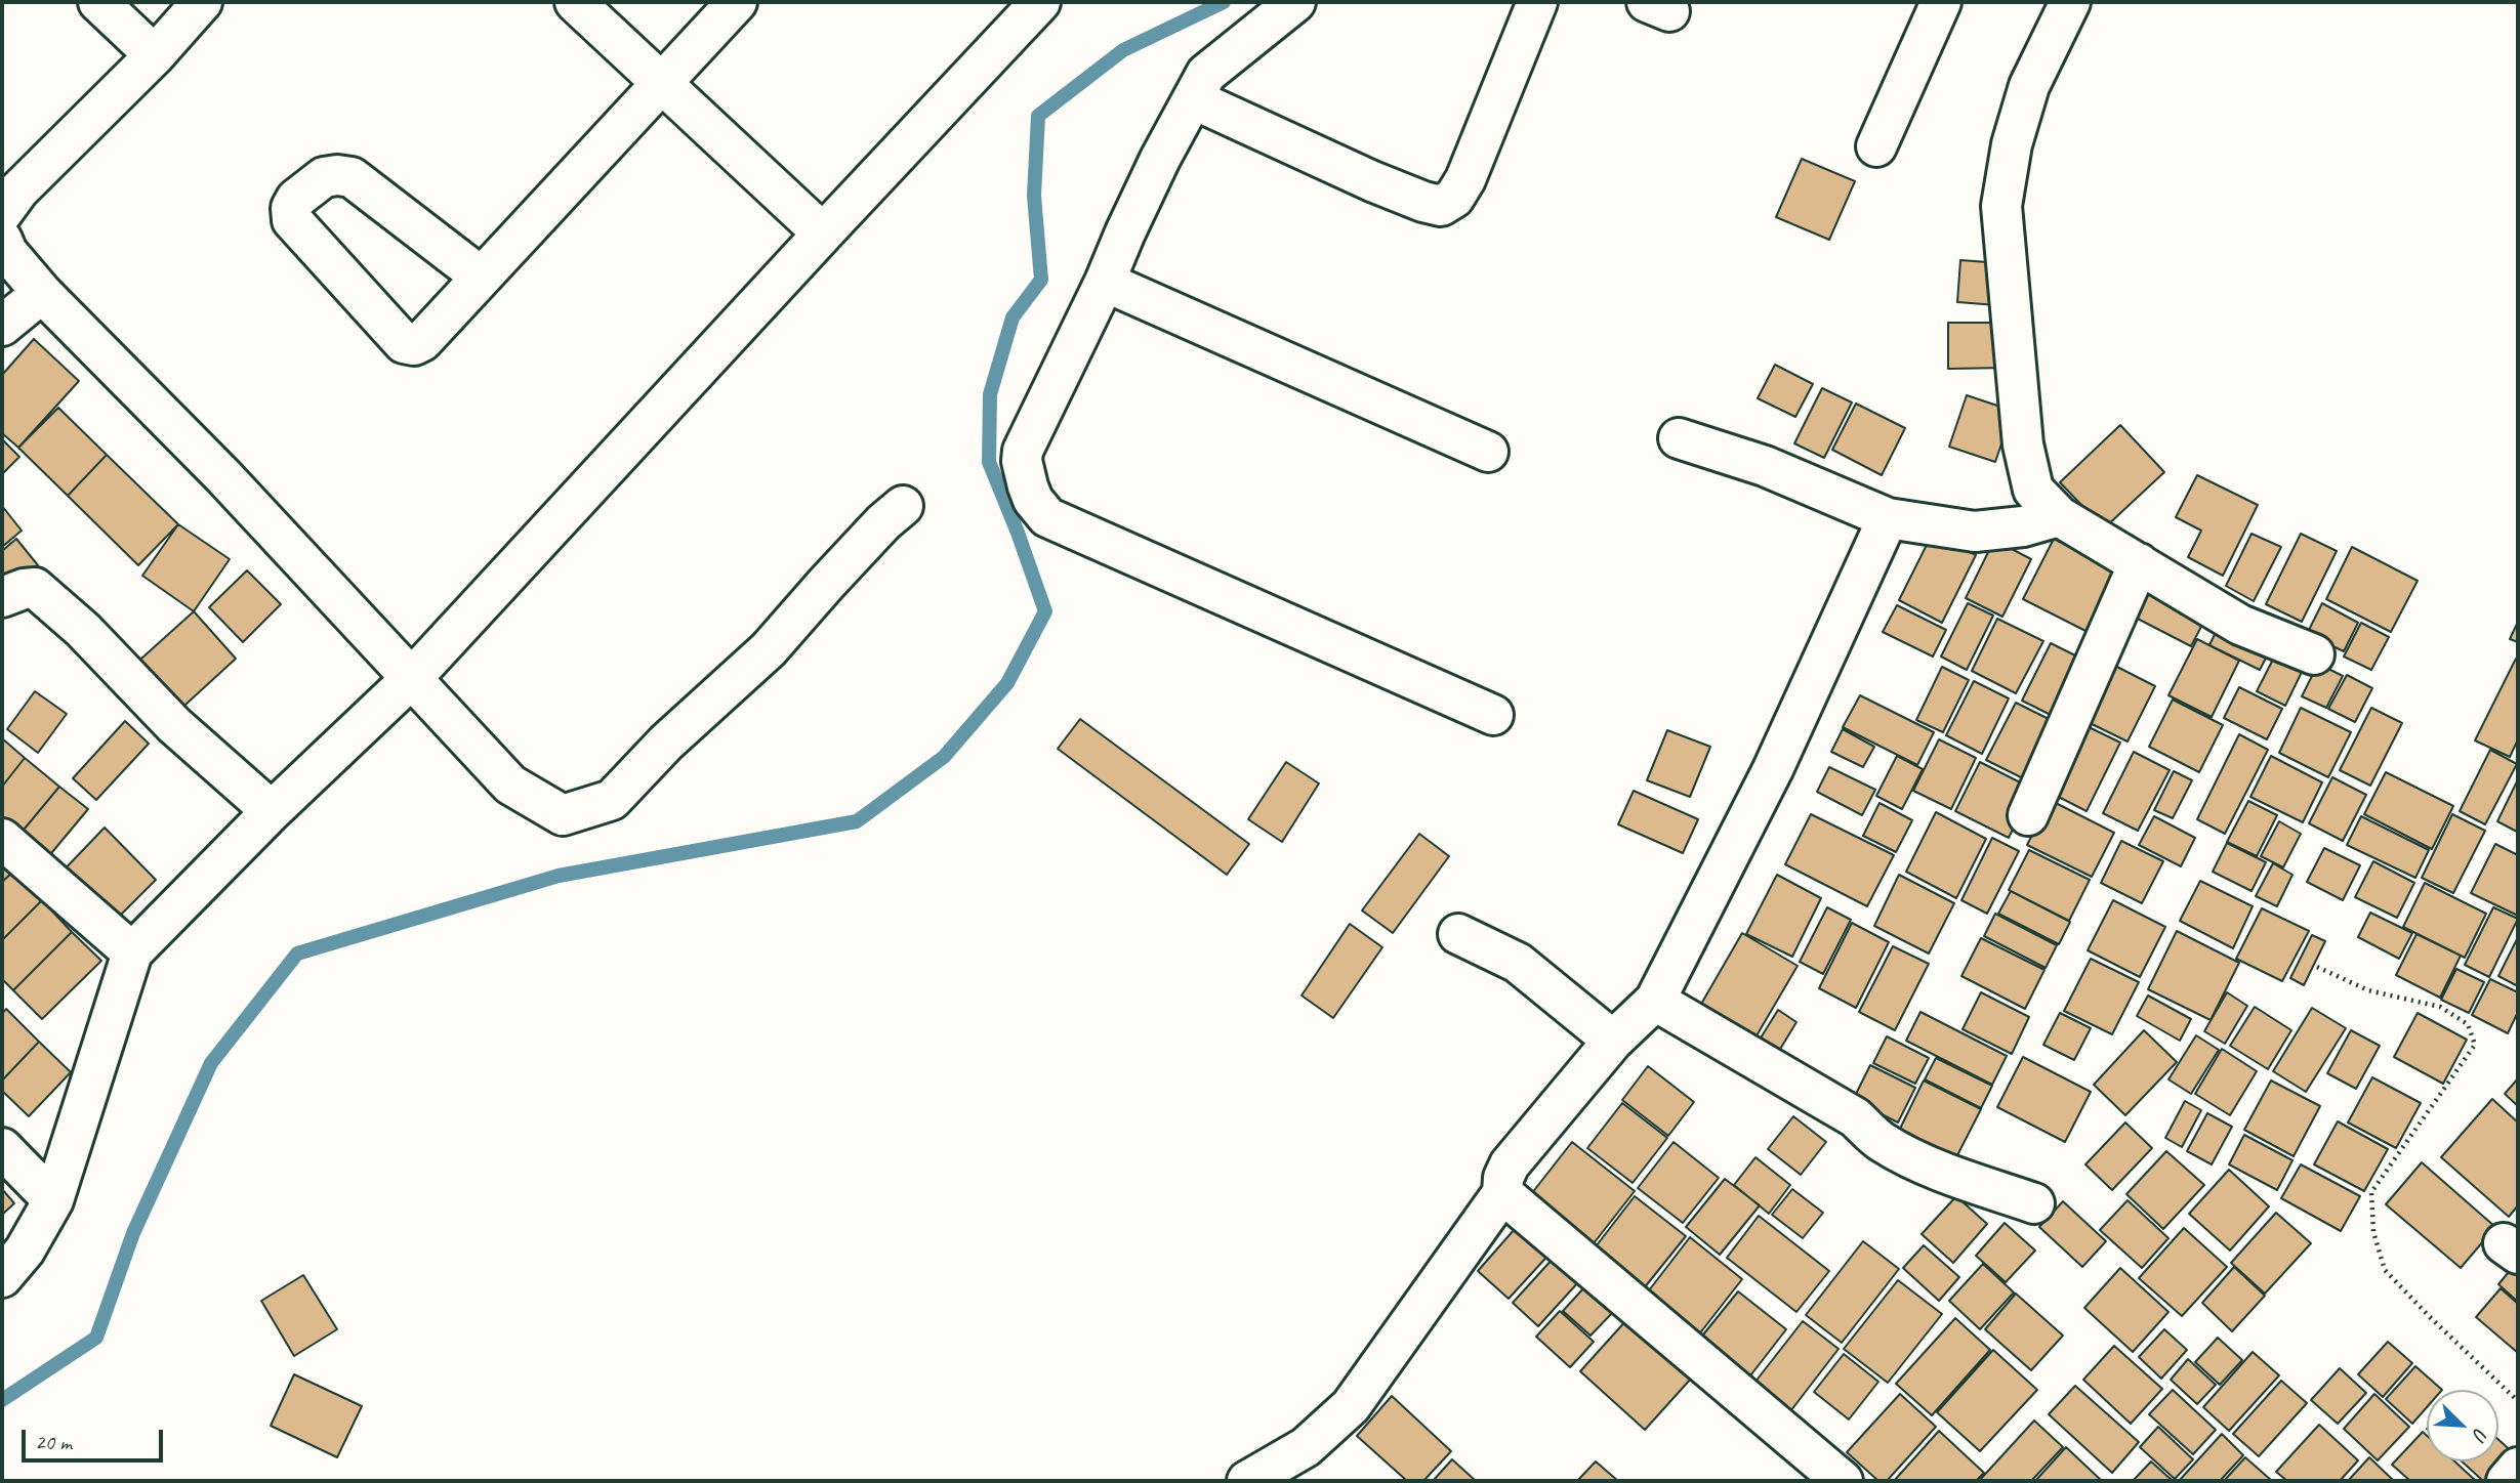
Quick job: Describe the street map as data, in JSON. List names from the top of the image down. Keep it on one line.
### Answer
{"scale_bar":"20 m","north":"bottom right"}
